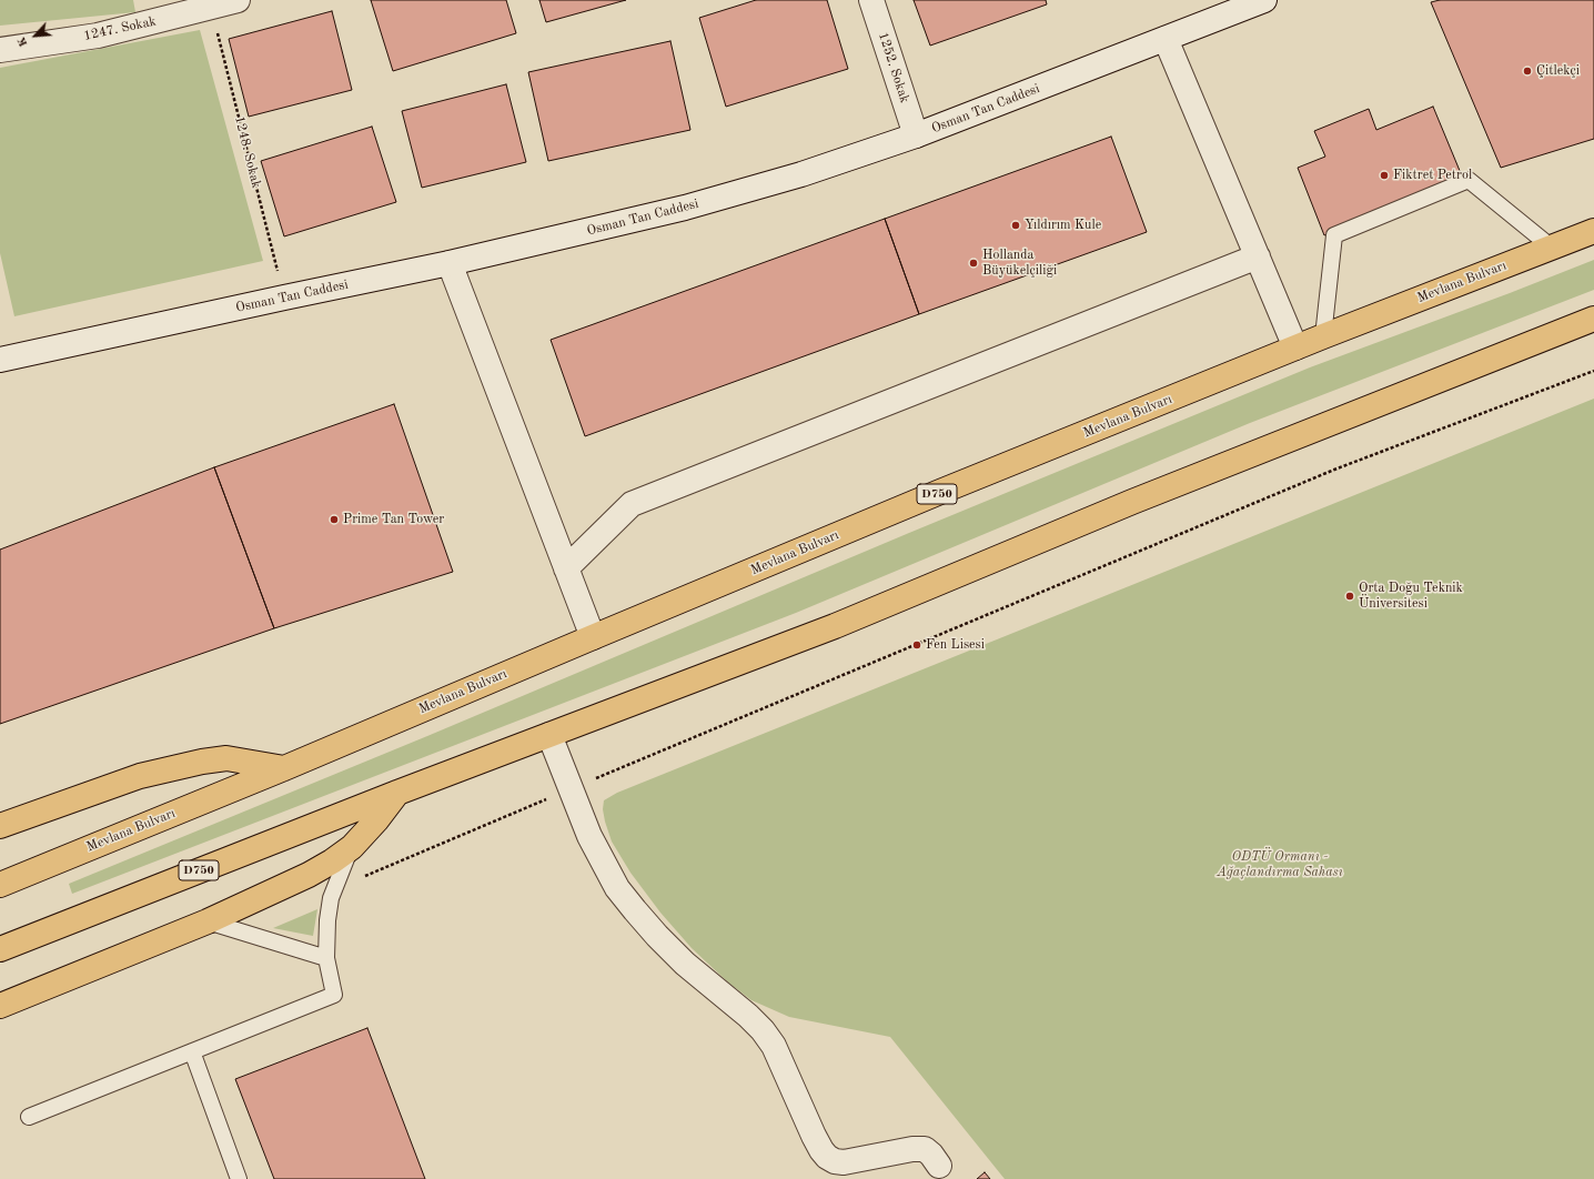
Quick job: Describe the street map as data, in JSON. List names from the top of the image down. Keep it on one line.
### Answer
{"streets":{"highway":["Mevlana Bulvarı","D750"],"street":["1247. Sokak","1252. Sokak","Osman Tan Caddesi"],"path":["1248. Sokak"]},"crossings":[["1247. Sokak","1248. Sokak"],["1252. Sokak","Osman Tan Caddesi"],["Osman Tan Caddesi","1248. Sokak"]],"parks":["ODTÜ Ormanı - Ağaçlandırma Sahası"],"places":["Çitlekçi","Fiktret Petrol","Yıldırım Kule","Hollanda Büyükelçiliği","Prime Tan Tower","Orta Doğu Teknik Üniversitesi","Fen Lisesi"],"north":"bottom left"}
